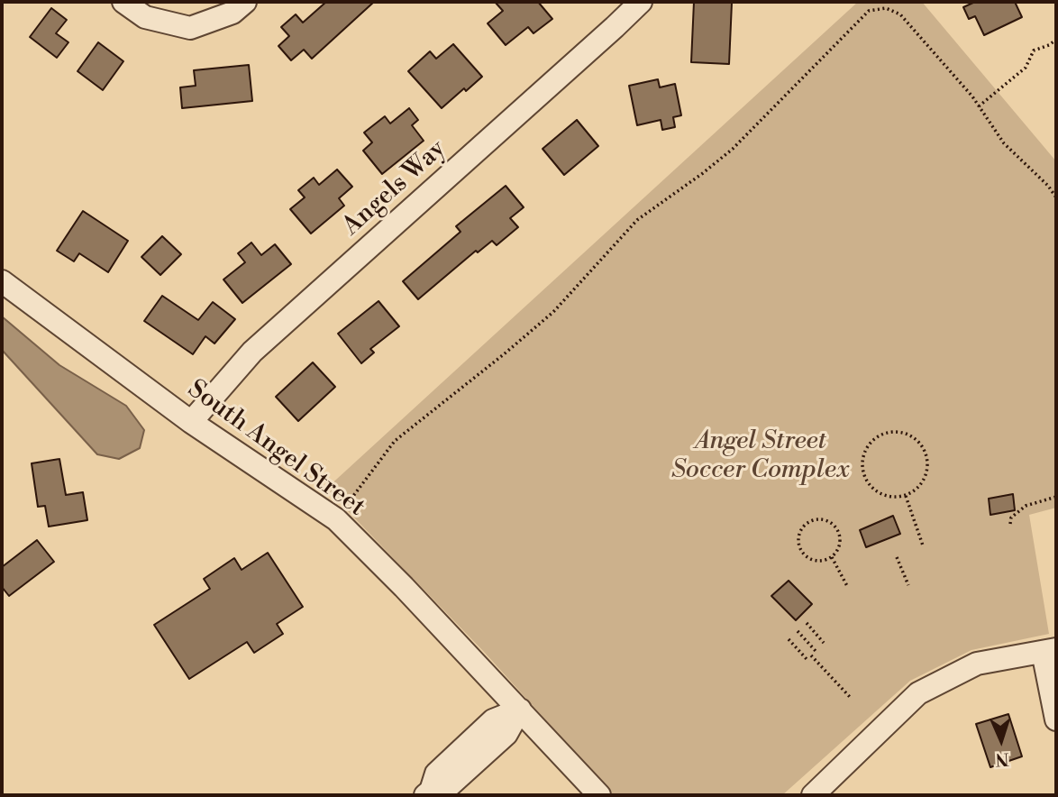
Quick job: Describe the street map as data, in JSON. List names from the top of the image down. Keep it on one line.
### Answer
{"streets":{"street":["Angels Way","South Angel Street"]},"crossings":[["Angels Way","South Angel Street"]],"parks":["Angel Street Soccer Complex"],"north":"bottom"}
